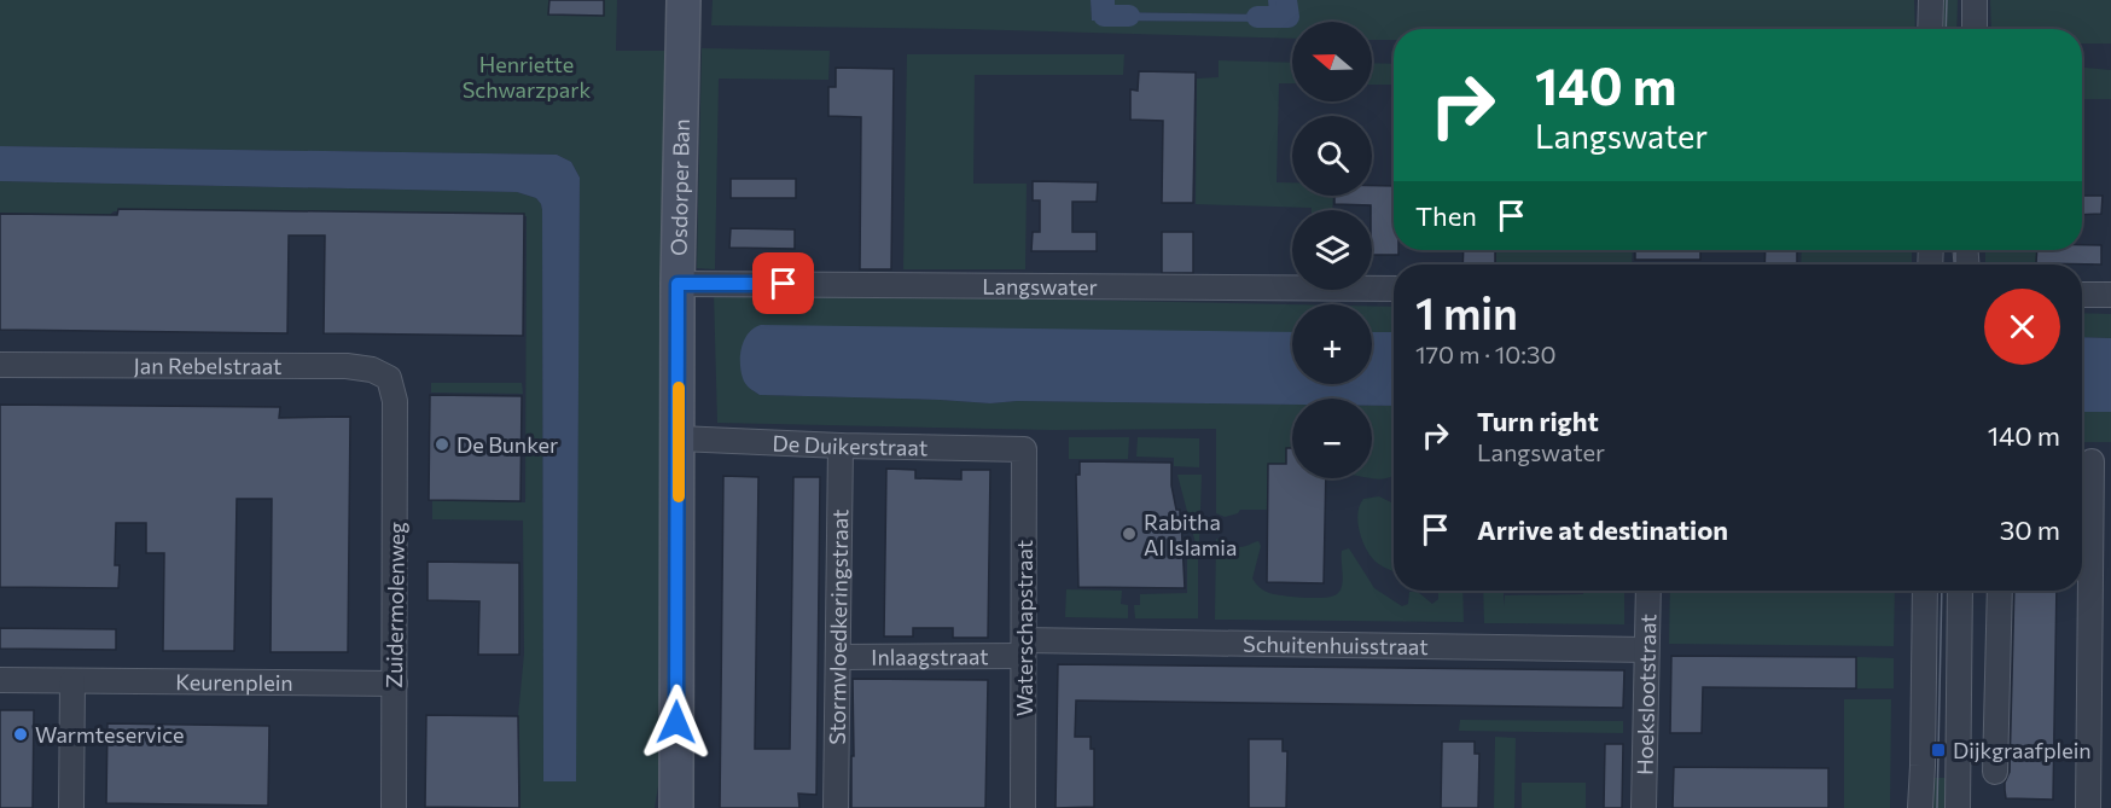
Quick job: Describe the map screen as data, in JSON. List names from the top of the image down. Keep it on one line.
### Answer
{"streets":{"street":["Osdorper Ban","Langswater","Jan Rebelstraat","De Duikerstraat","Zuidermolenweg","Stormvloedkeringstraat","Waterschapstraat","Schuitenhuisstraat","Inlaagstraat","Keurenplein","Hoekslootstraat"]},"crossings":[["Osdorper Ban","Langswater"],["Osdorper Ban","De Duikerstraat"],["Jan Rebelstraat","Zuidermolenweg"],["De Duikerstraat","Stormvloedkeringstraat"],["De Duikerstraat","Waterschapstraat"],["Zuidermolenweg","Keurenplein"],["Stormvloedkeringstraat","Inlaagstraat"],["Waterschapstraat","Schuitenhuisstraat"],["Waterschapstraat","Inlaagstraat"],["Schuitenhuisstraat","Inlaagstraat"],["Schuitenhuisstraat","Hoekslootstraat"]],"parks":["Henriette Schwarzpark"],"places":{"other":["De Bunker","Rabitha Al Islamia","Warmteservice"],"transit":["Dijkgraafplein"]},"north":"left","page":{"map_buttons":["+","−"],"turn":["140 m","Langswater"],"then":"Then","heading":["1 min","170 m · 10:30"],"list":[{"name":"Turn right","note":"Langswater","value":"140 m"},{"name":"Arrive at destination","value":"30 m"}]}}
